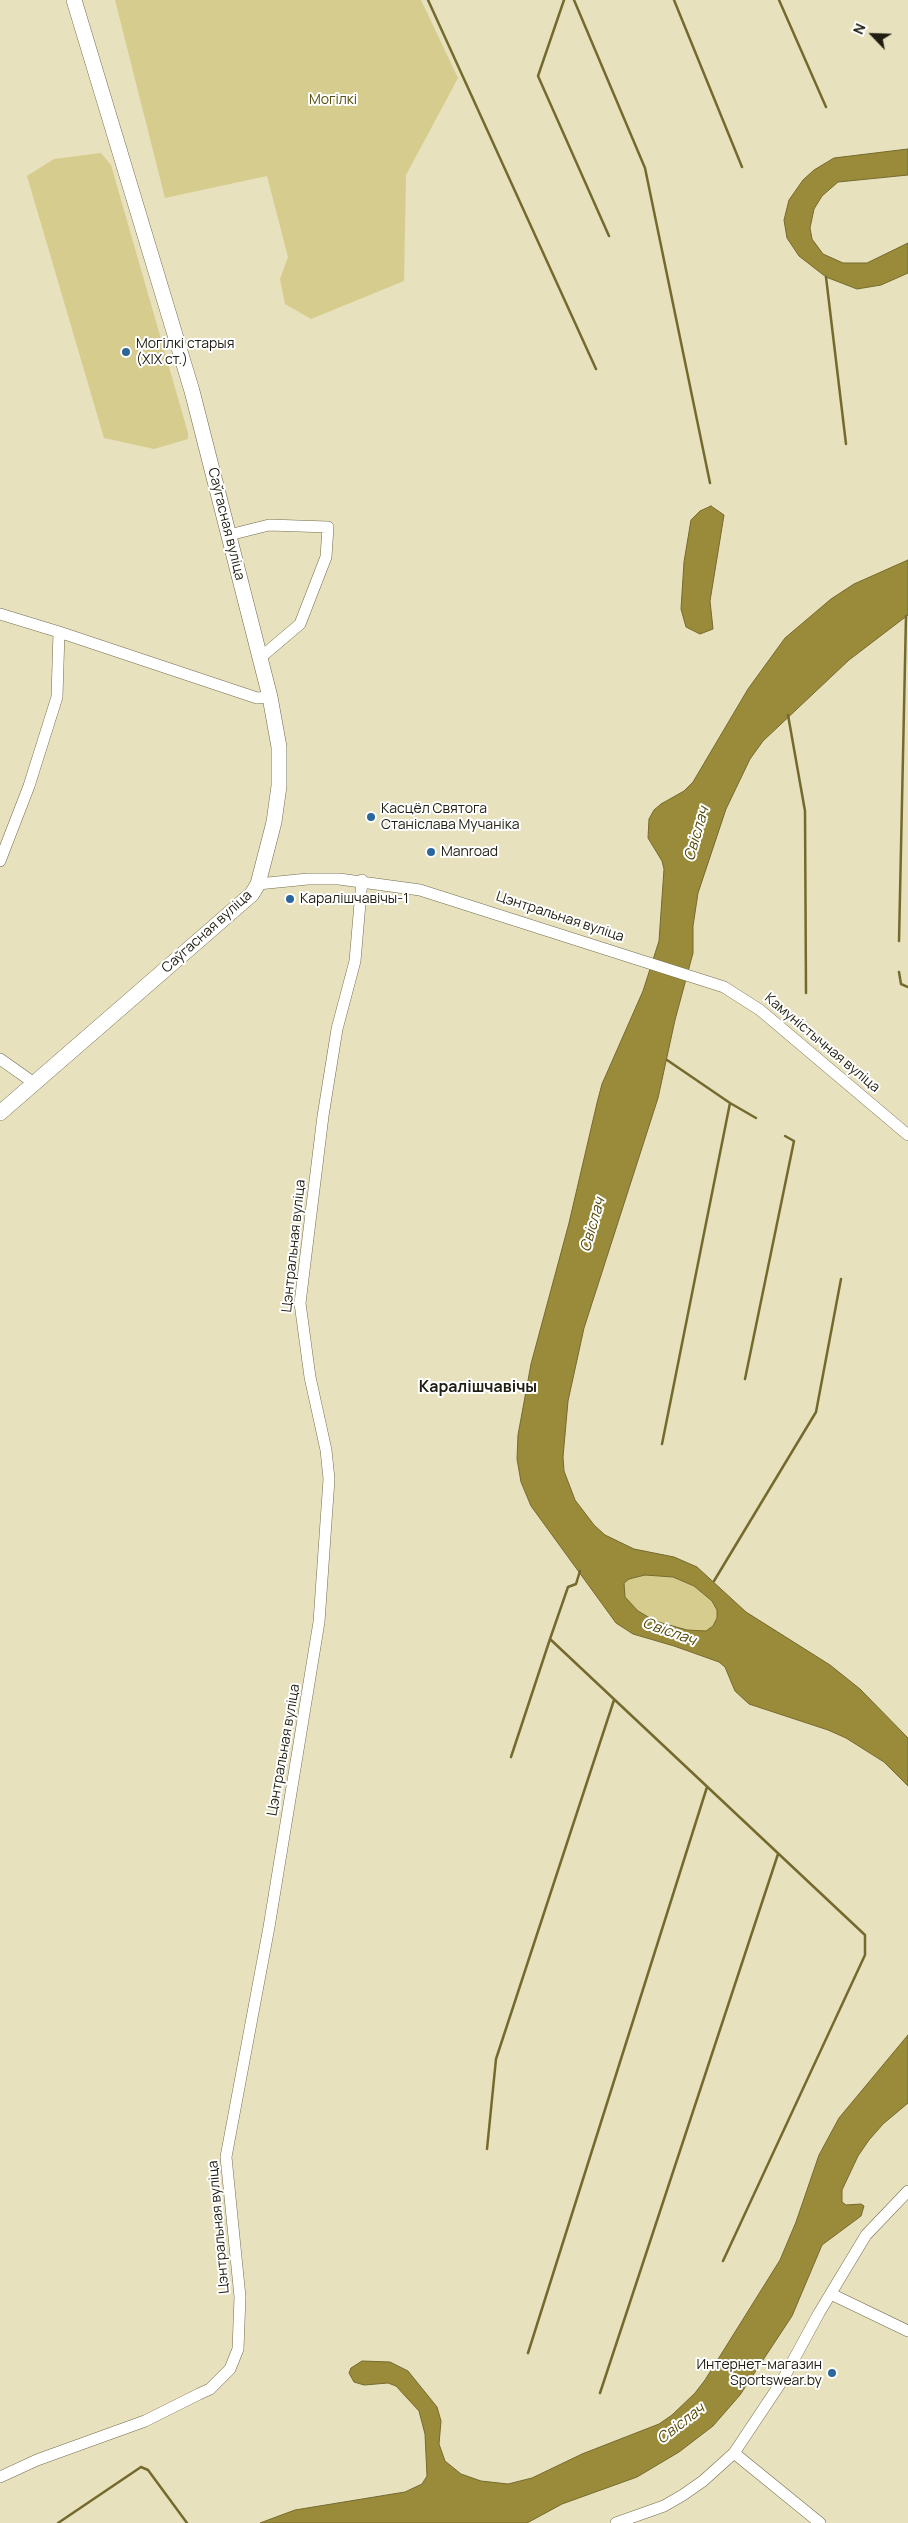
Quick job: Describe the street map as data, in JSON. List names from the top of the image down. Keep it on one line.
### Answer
{"streets":{"main road":["Саўгасная вуліца"],"street":["Цэнтральная вуліца","Камуністычная вуліца"]},"crossings":[["Саўгасная вуліца","Цэнтральная вуліца"],["Цэнтральная вуліца","Камуністычная вуліца"]],"districts":["Каралішчавічы"],"water":["Свіслач"],"parks":["Могілкі"],"places":["Могілкі старыя (XIX ст.)","Касцёл Святога Станіслава Мучаніка","Manroad","Каралішчавічы-1","Интернет-магазин Sportswear.by"],"north":"top left"}
